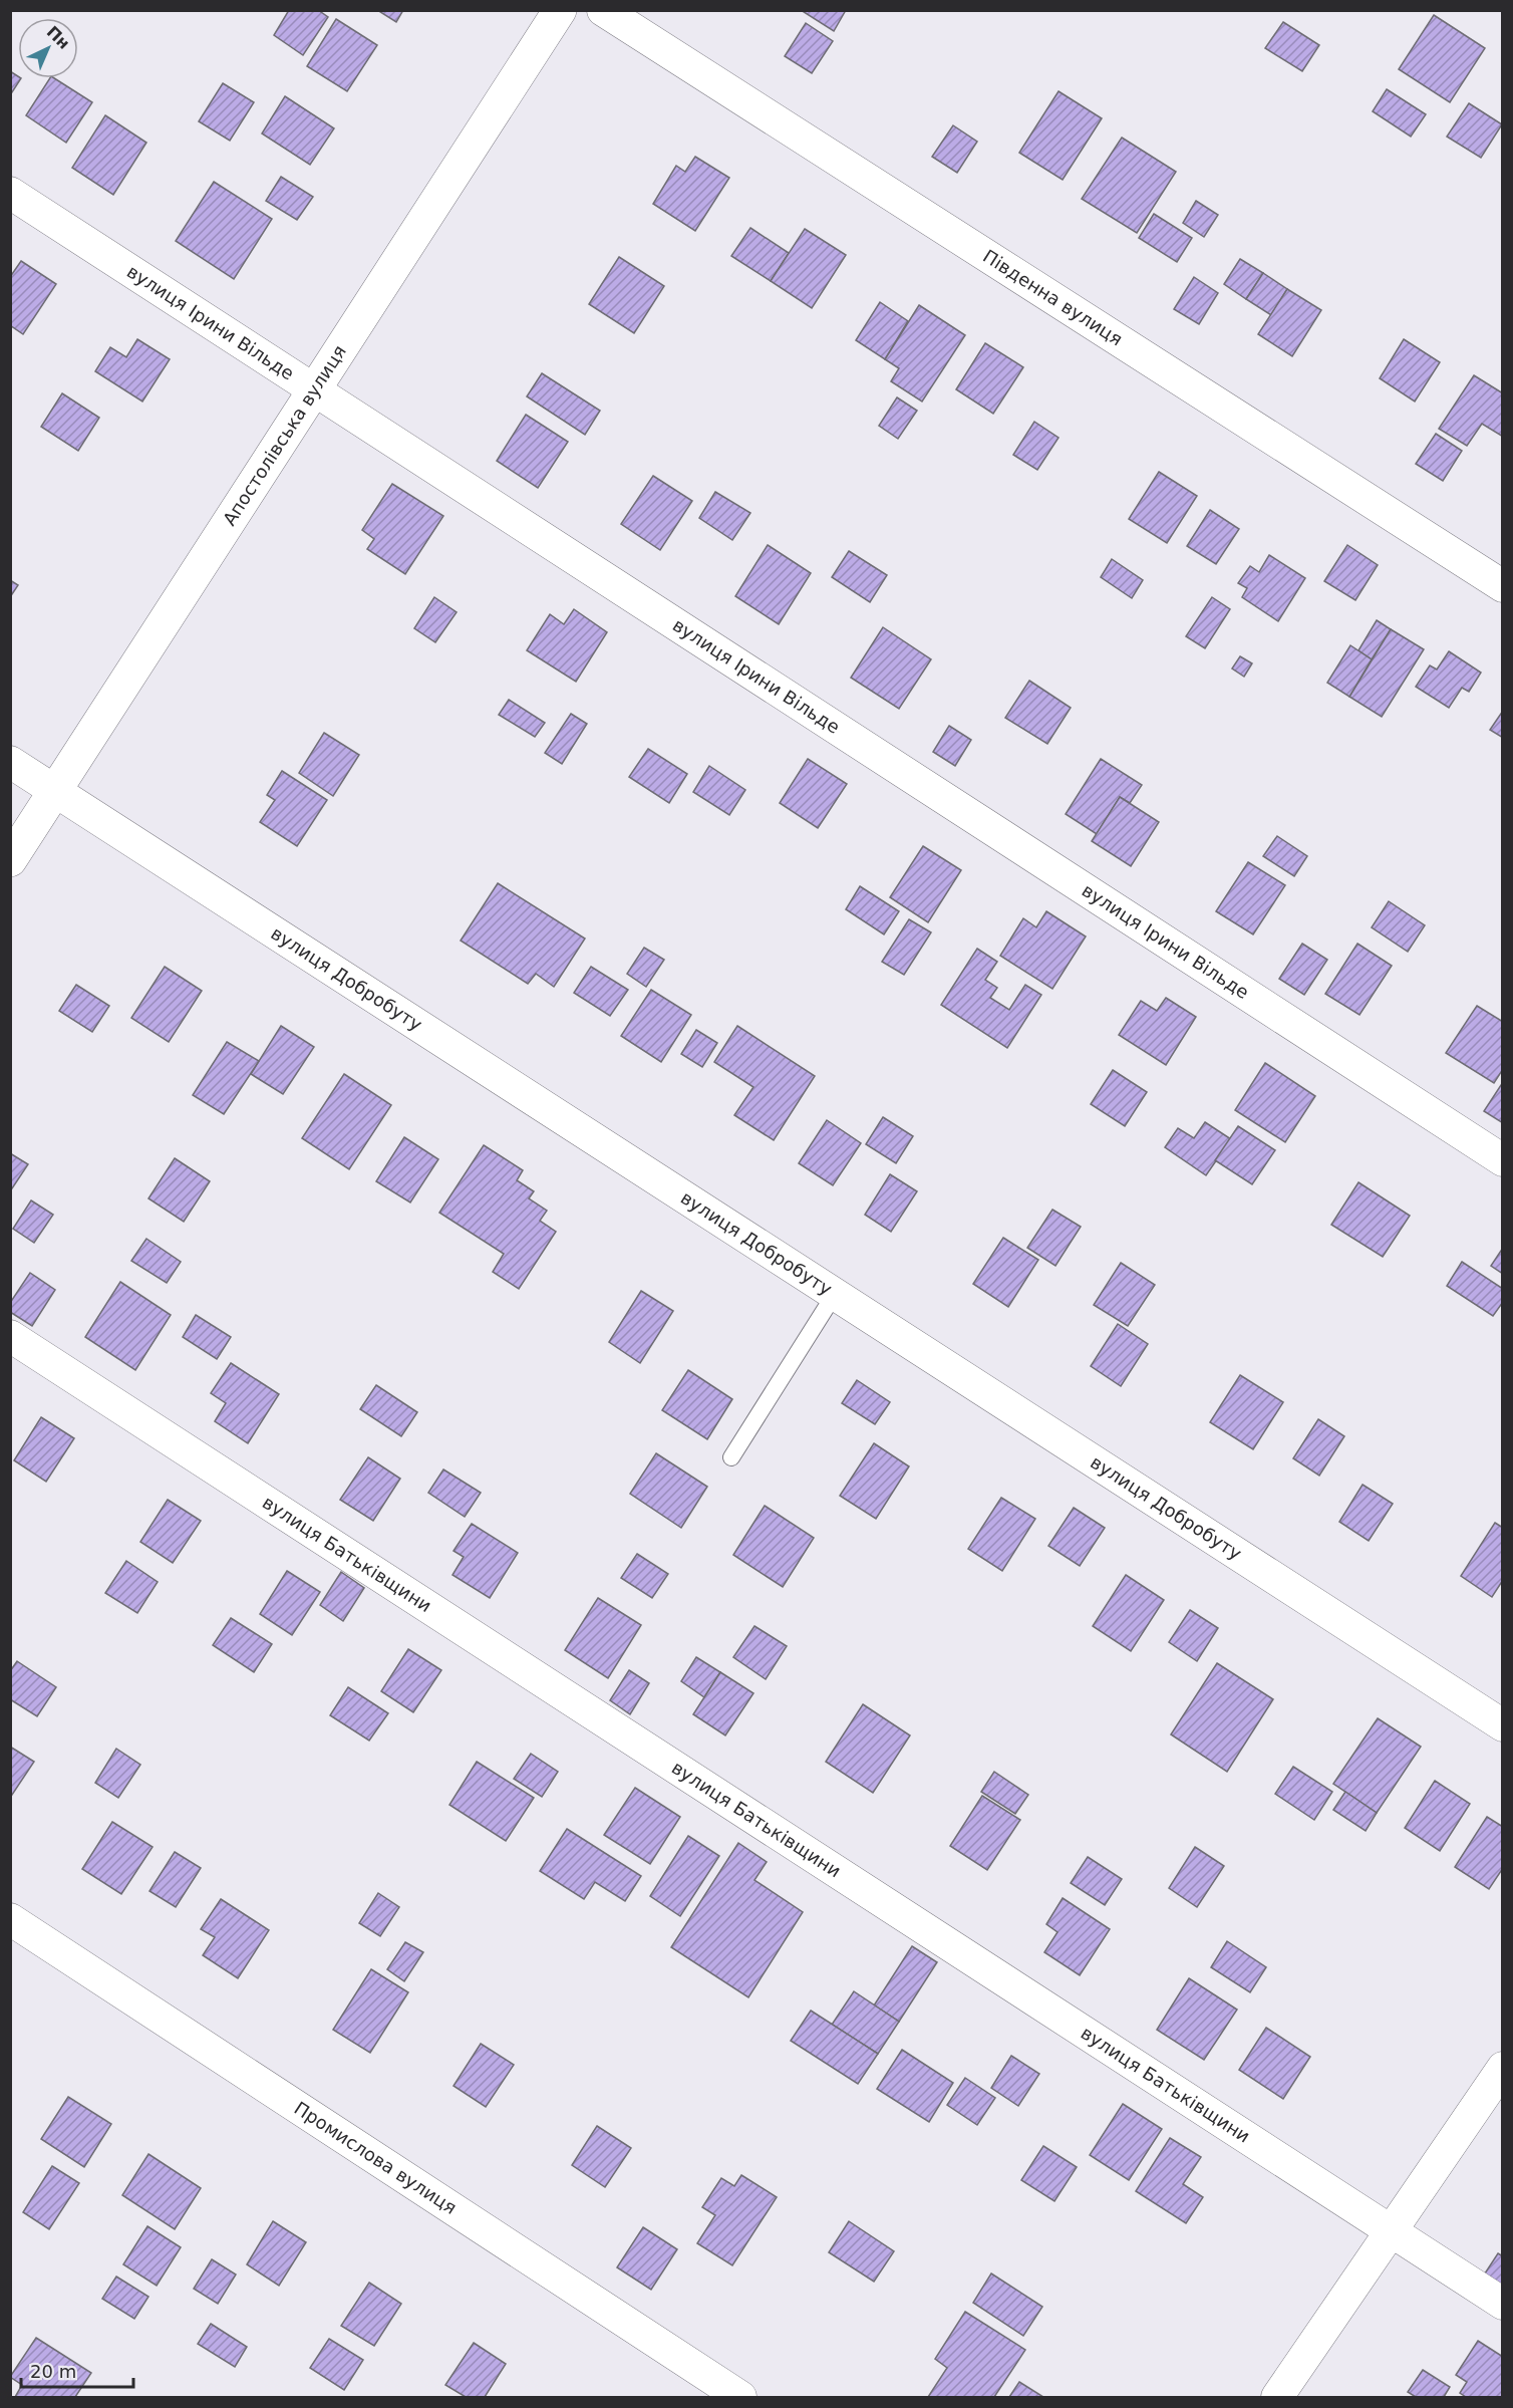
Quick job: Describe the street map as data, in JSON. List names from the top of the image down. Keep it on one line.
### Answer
{"streets":{"street":["Південна вулиця","вулиця Ірини Вільде","Апостолівська вулиця","вулиця Добробуту","вулиця Батьківщини","Промислова вулиця"]},"crossings":[["вулиця Ірини Вільде","Апостолівська вулиця"],["Апостолівська вулиця","вулиця Добробуту"]],"scale_bar":"20 m","north":"top right"}
